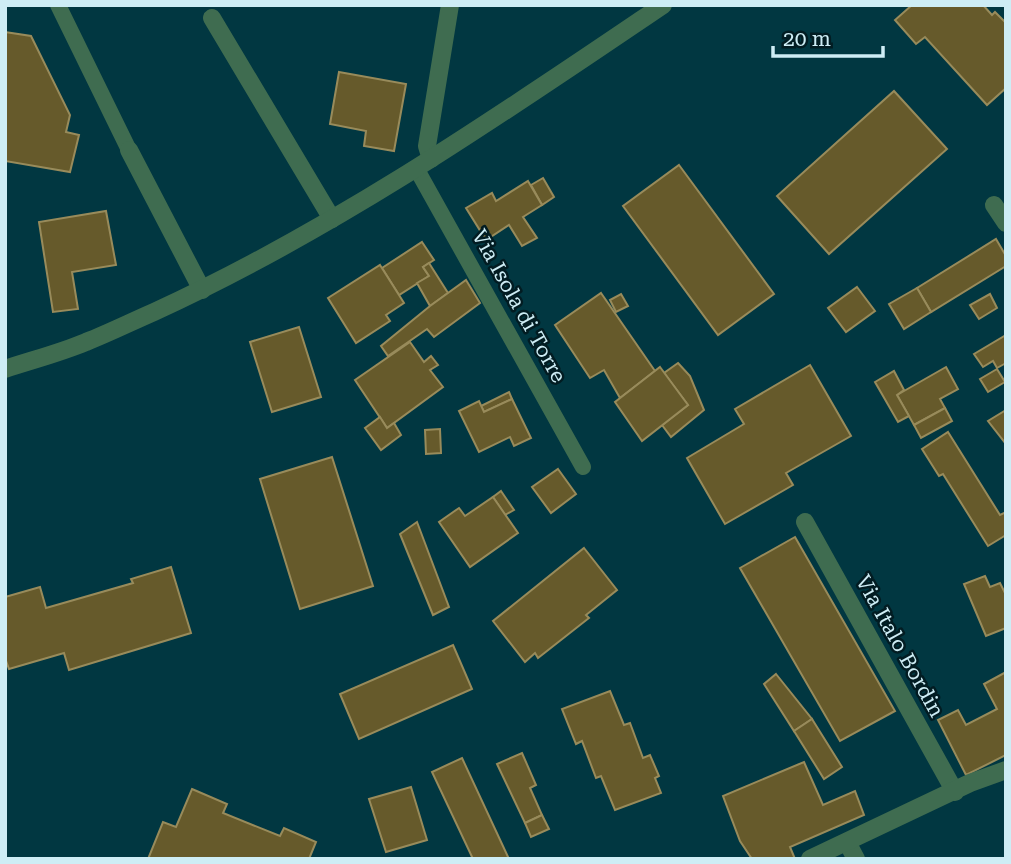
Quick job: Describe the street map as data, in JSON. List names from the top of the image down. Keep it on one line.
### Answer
{"streets":{"street":["Via Isola di Torre","Via Italo Bordin"]},"scale_bar":"20 m"}
